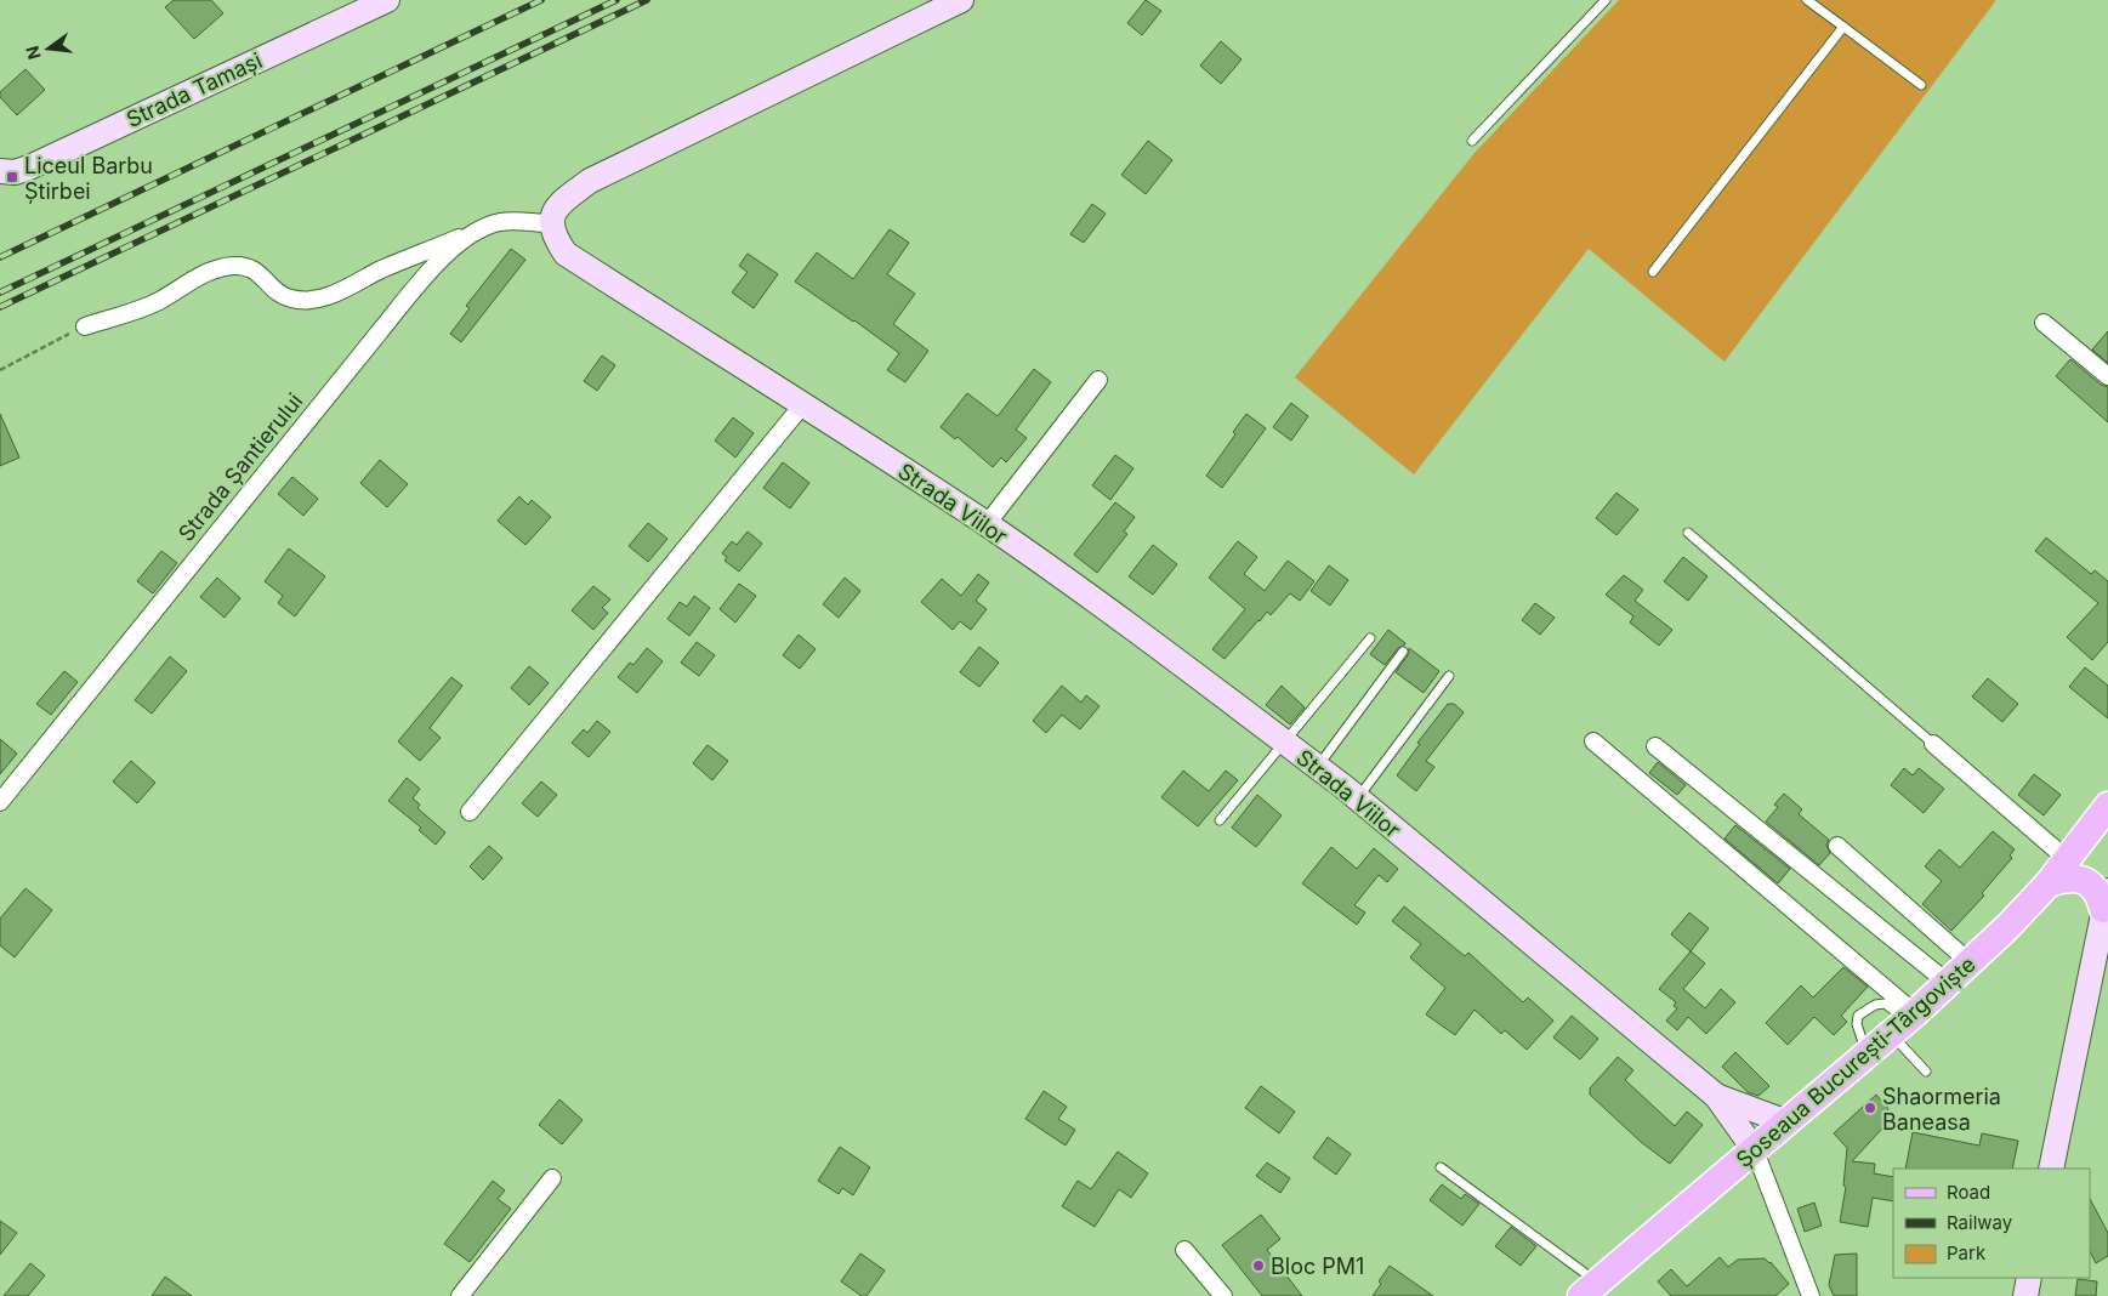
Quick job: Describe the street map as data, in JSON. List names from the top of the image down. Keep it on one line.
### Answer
{"streets":{"main road":["Strada Tamași","Strada Viilor","Șoseaua București-Târgoviște"],"street":["Strada Șantierului"]},"crossings":[["Strada Șantierului","Strada Viilor"],["Strada Viilor","Șoseaua București-Târgoviște"]],"places":{"transit":["Liceul Barbu Știrbei"],"other":["Shaormeria Baneasa","Bloc PM1"]},"legend":["Road","Railway","Park"],"north":"left"}
